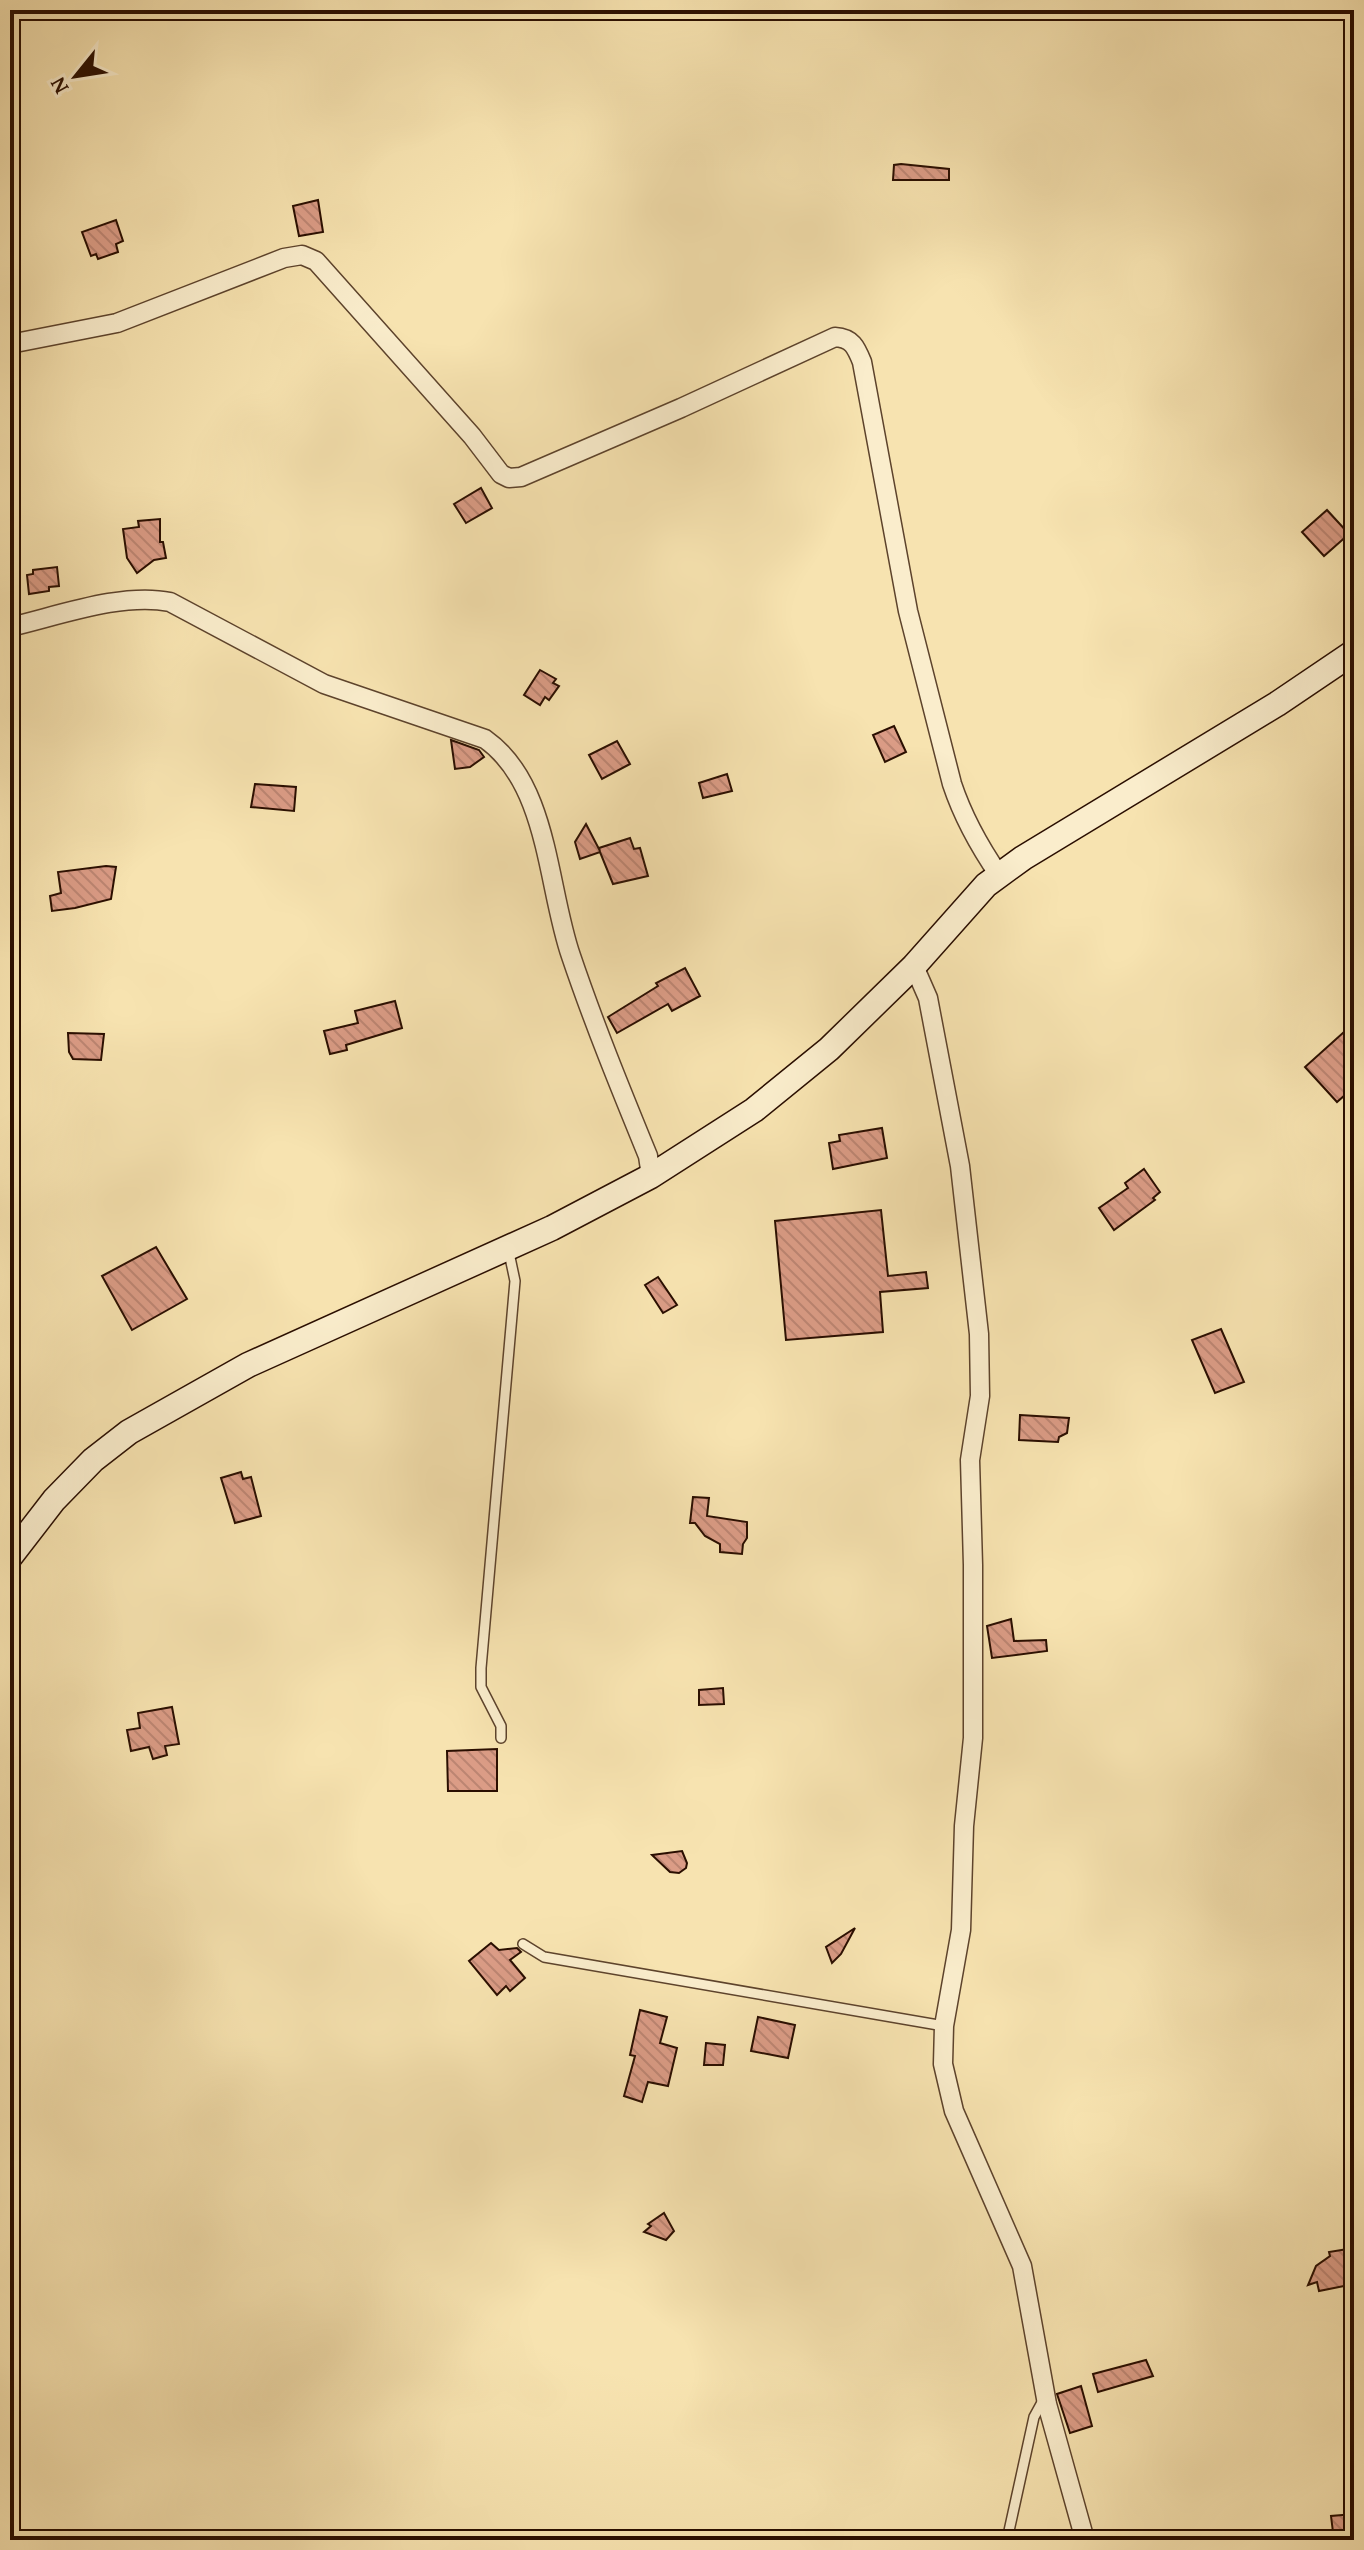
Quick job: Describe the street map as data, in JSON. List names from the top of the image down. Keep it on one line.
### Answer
{"north":"bottom left"}
